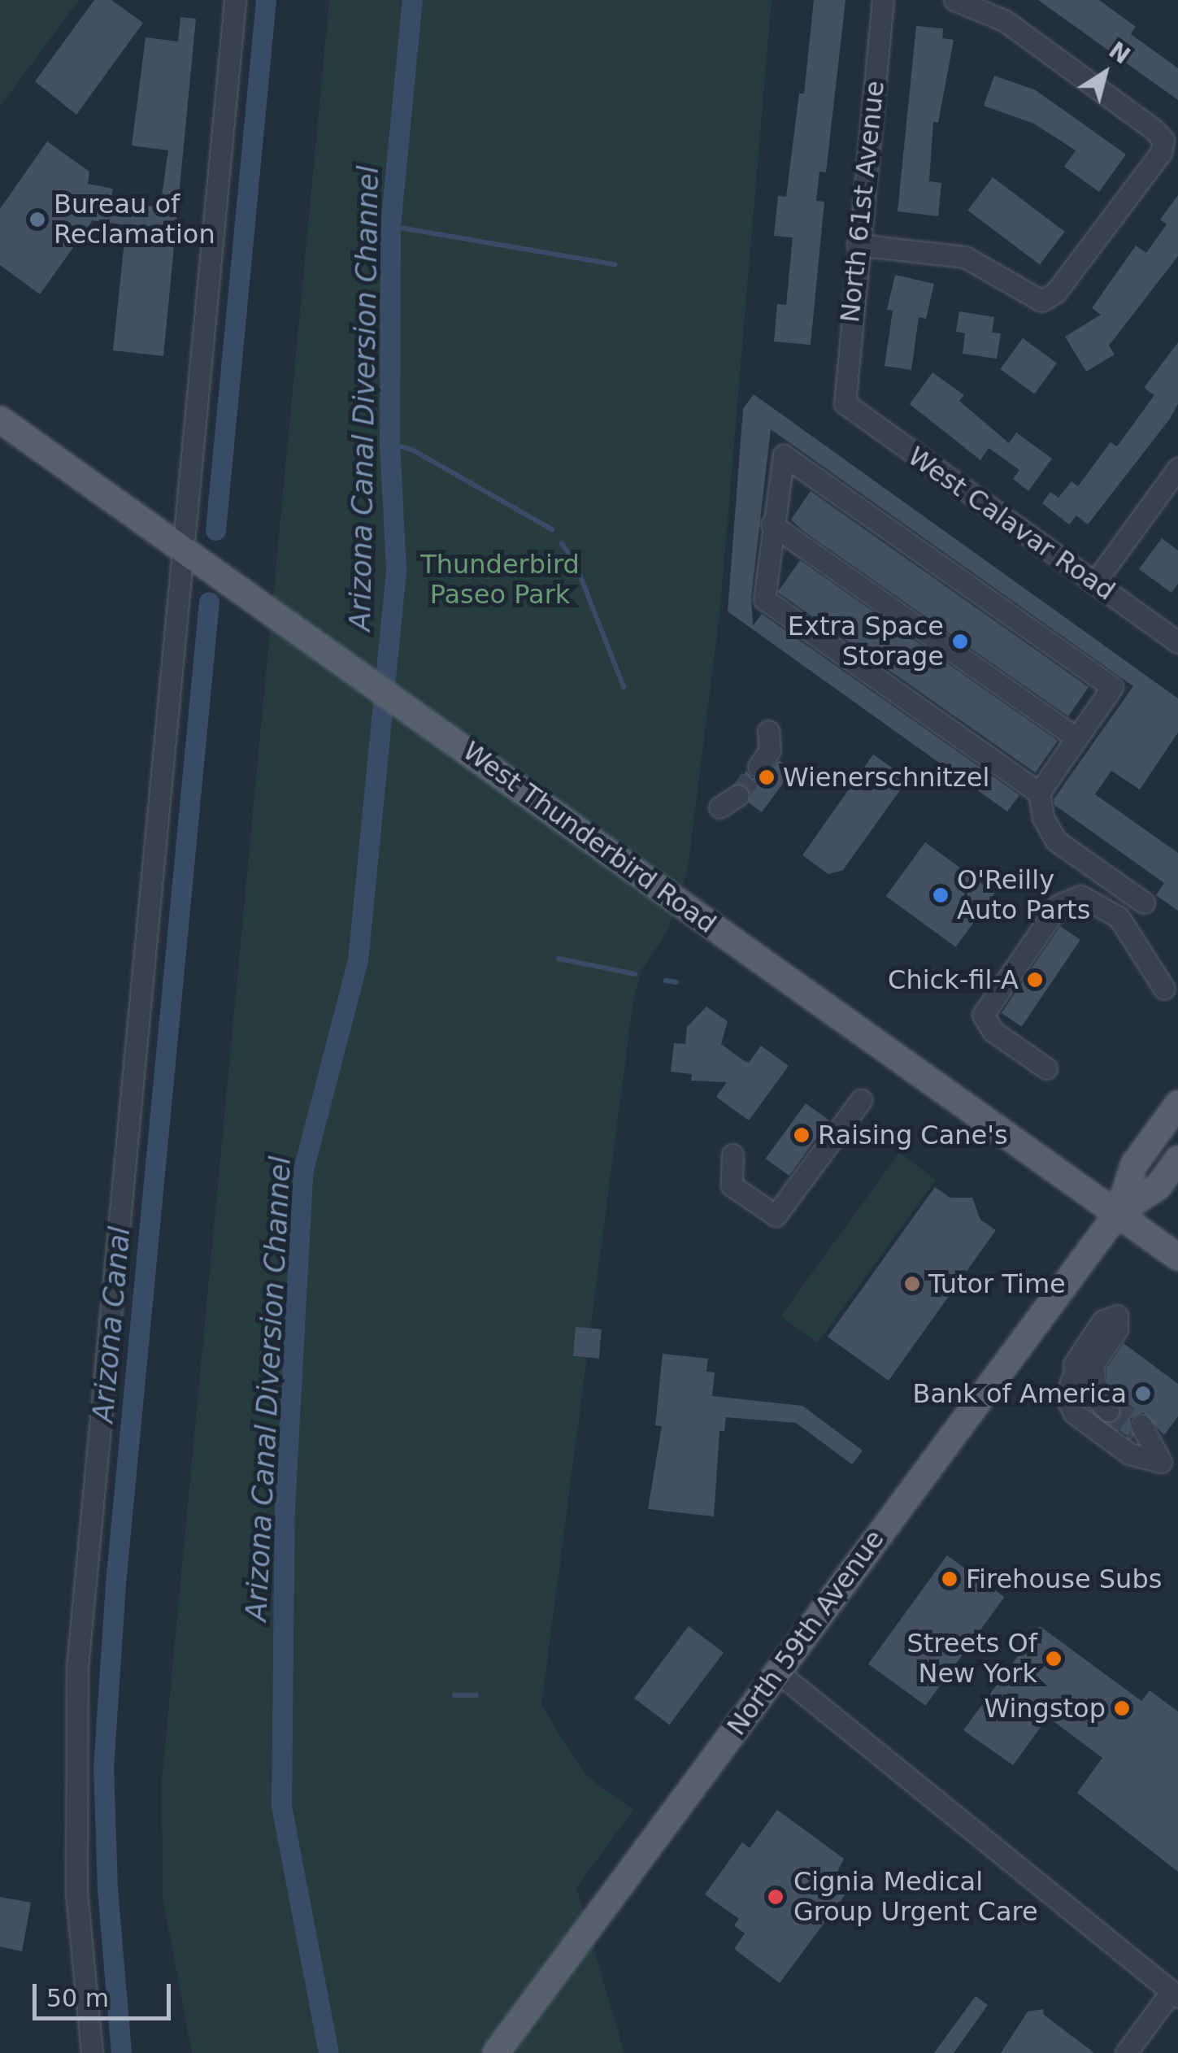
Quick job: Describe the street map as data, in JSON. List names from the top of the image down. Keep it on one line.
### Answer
{"streets":{"main road":["West Thunderbird Road","North 59th Avenue"],"street":["North 61st Avenue","West Calavar Road"]},"crossings":[["North 61st Avenue","West Calavar Road"],["West Thunderbird Road","North 59th Avenue"]],"water":["Arizona Canal Diversion Channel","Arizona Canal"],"parks":["Thunderbird Paseo Park"],"places":["Bureau of Reclamation","Extra Space Storage","Wienerschnitzel","O'Reilly Auto Parts","Chick-fil-A","Raising Cane's","Tutor Time","Bank of America","Firehouse Subs","Streets Of New York","Wingstop","Cignia Medical Group Urgent Care"],"scale_bar":"50 m","north":"top right"}
